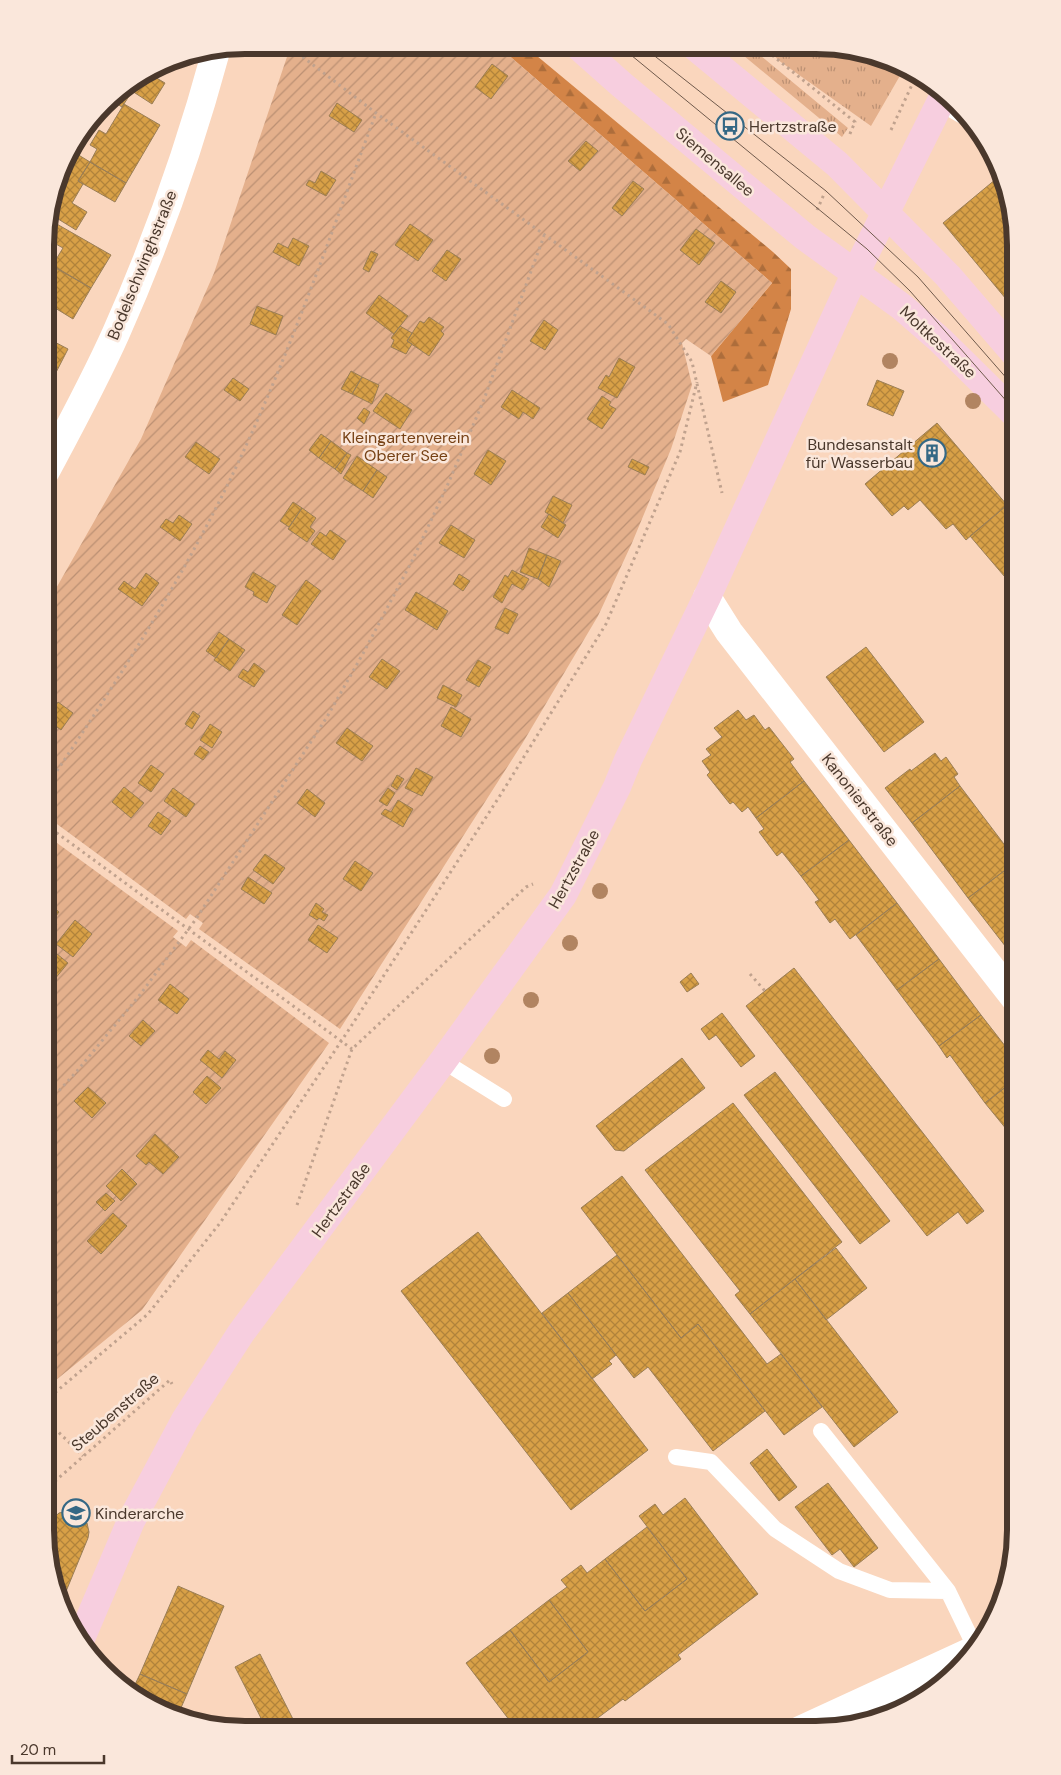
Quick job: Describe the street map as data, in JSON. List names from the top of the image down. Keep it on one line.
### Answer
{"streets":{"main road":["Siemensallee","Moltkestraße","Hertzstraße"],"street":["Bodelschwinghstraße","Kanonierstraße"],"path":["Steubenstraße"]},"crossings":[["Siemensallee","Moltkestraße"],["Siemensallee","Hertzstraße"],["Moltkestraße","Hertzstraße"],["Kanonierstraße","Hertzstraße"],["Hertzstraße","Steubenstraße"]],"parks":["Kleingartenverein Oberer See"],"places":{"bus stop":["Hertzstraße"],"building":["Bundesanstalt für Wasserbau"],"school or university":["Kinderarche"]},"scale_bar":"20 m"}
